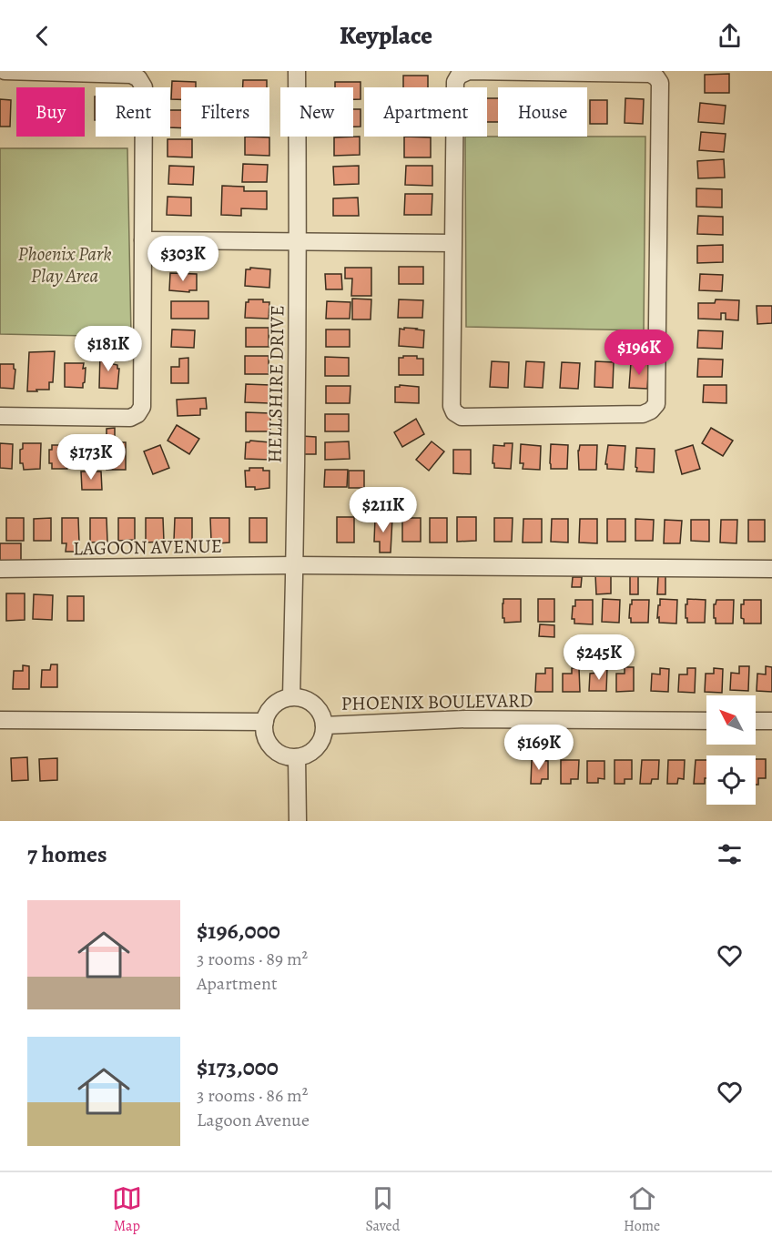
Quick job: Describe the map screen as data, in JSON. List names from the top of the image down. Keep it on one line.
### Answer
{"streets":{"street":["HELLSHIRE DRIVE","LAGOON AVENUE","PHOENIX BOULEVARD"]},"crossings":[["HELLSHIRE DRIVE","LAGOON AVENUE"],["HELLSHIRE DRIVE","PHOENIX BOULEVARD"]],"parks":["Phoenix Park Play Area"],"north":"top left","page":{"header":"Keyplace","chip":["Buy","Rent","Filters","New","Apartment","House"],"price":["$303K","$181K","$196K","$173K","$211K","$245K","$169K"],"heading":"7 homes","list":[{"name":"$196,000","note":"3 rooms · 89 m² · Apartment"},{"name":"$173,000","note":"3 rooms · 86 m² · Lagoon Avenue"}],"tabs":["Map","Saved","Home"]}}
